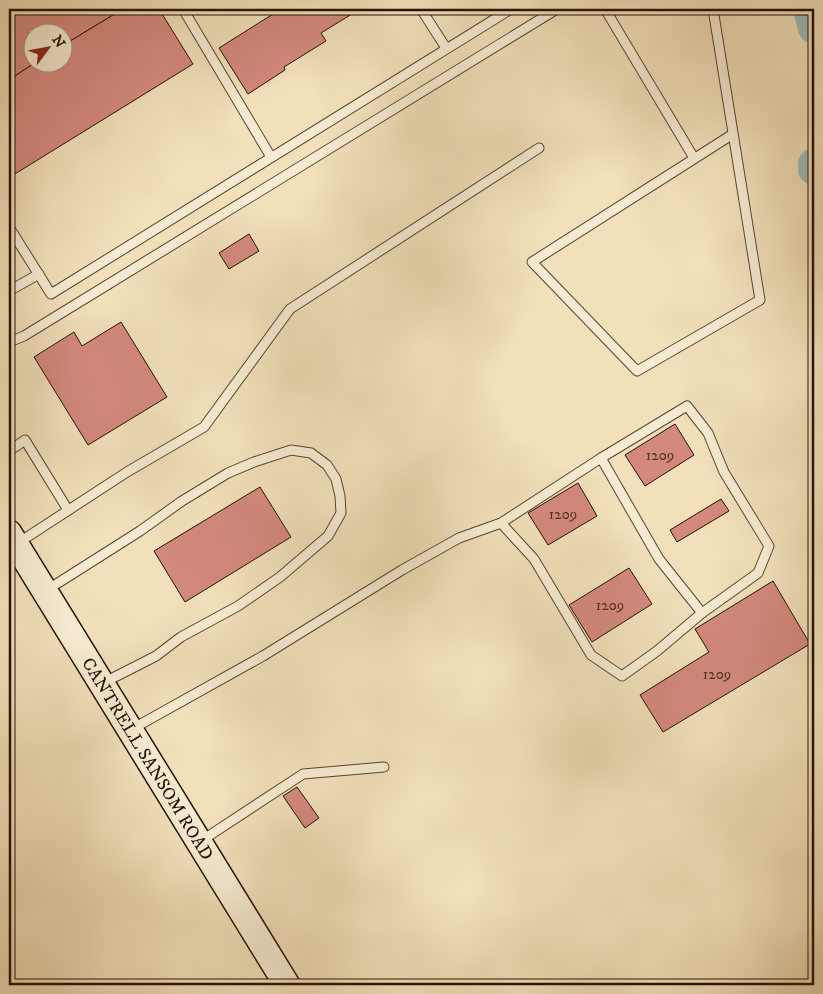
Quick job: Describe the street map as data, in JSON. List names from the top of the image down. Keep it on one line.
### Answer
{"streets":{"main road":["CANTRELL SANSOM ROAD"]},"house_numbers":["1209","1209","1209","1209"],"north":"top right"}
